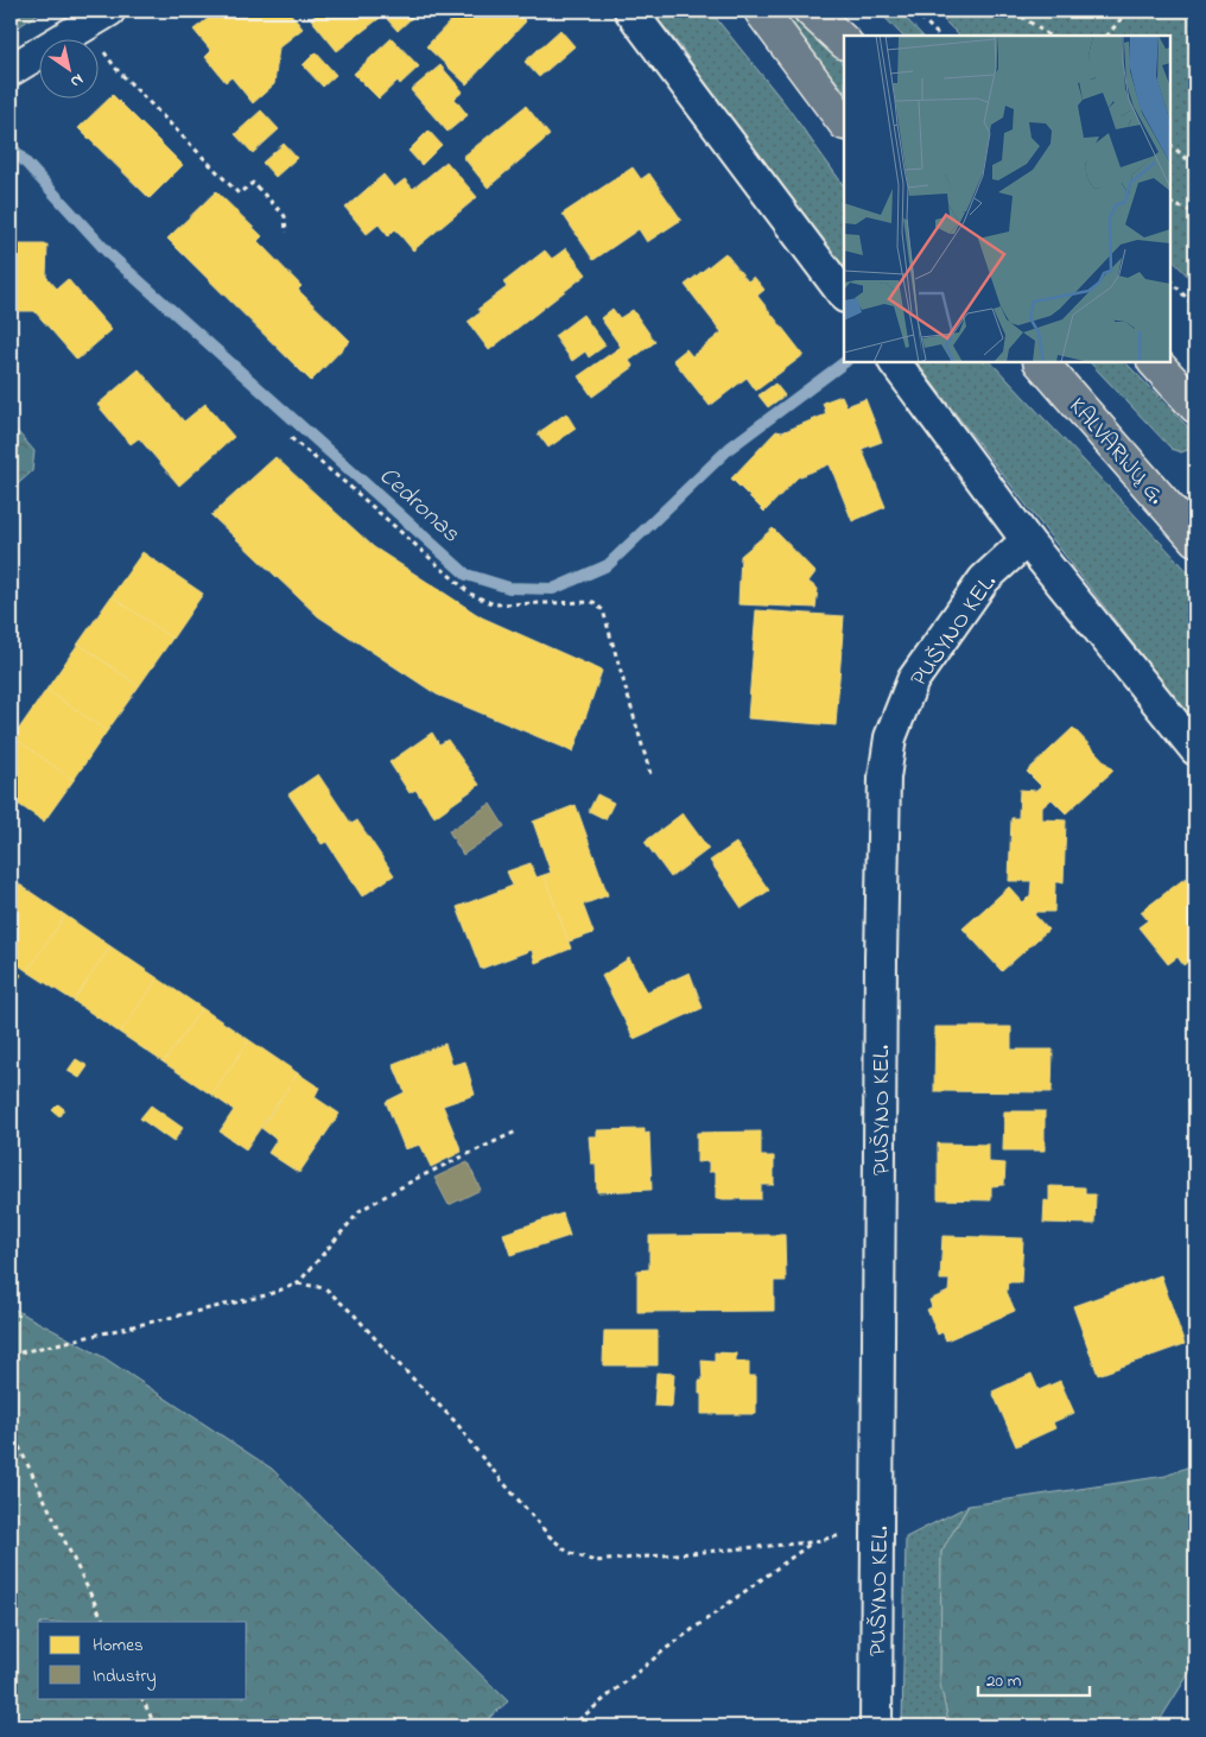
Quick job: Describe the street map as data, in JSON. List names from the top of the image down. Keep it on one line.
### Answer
{"streets":{"main road":["KALVARIJŲ G."],"street":["PUŠYNO KEL."]},"water":["Cedronas"],"legend":["Homes","Industry"],"scale_bar":"20 m","north":"bottom right"}
